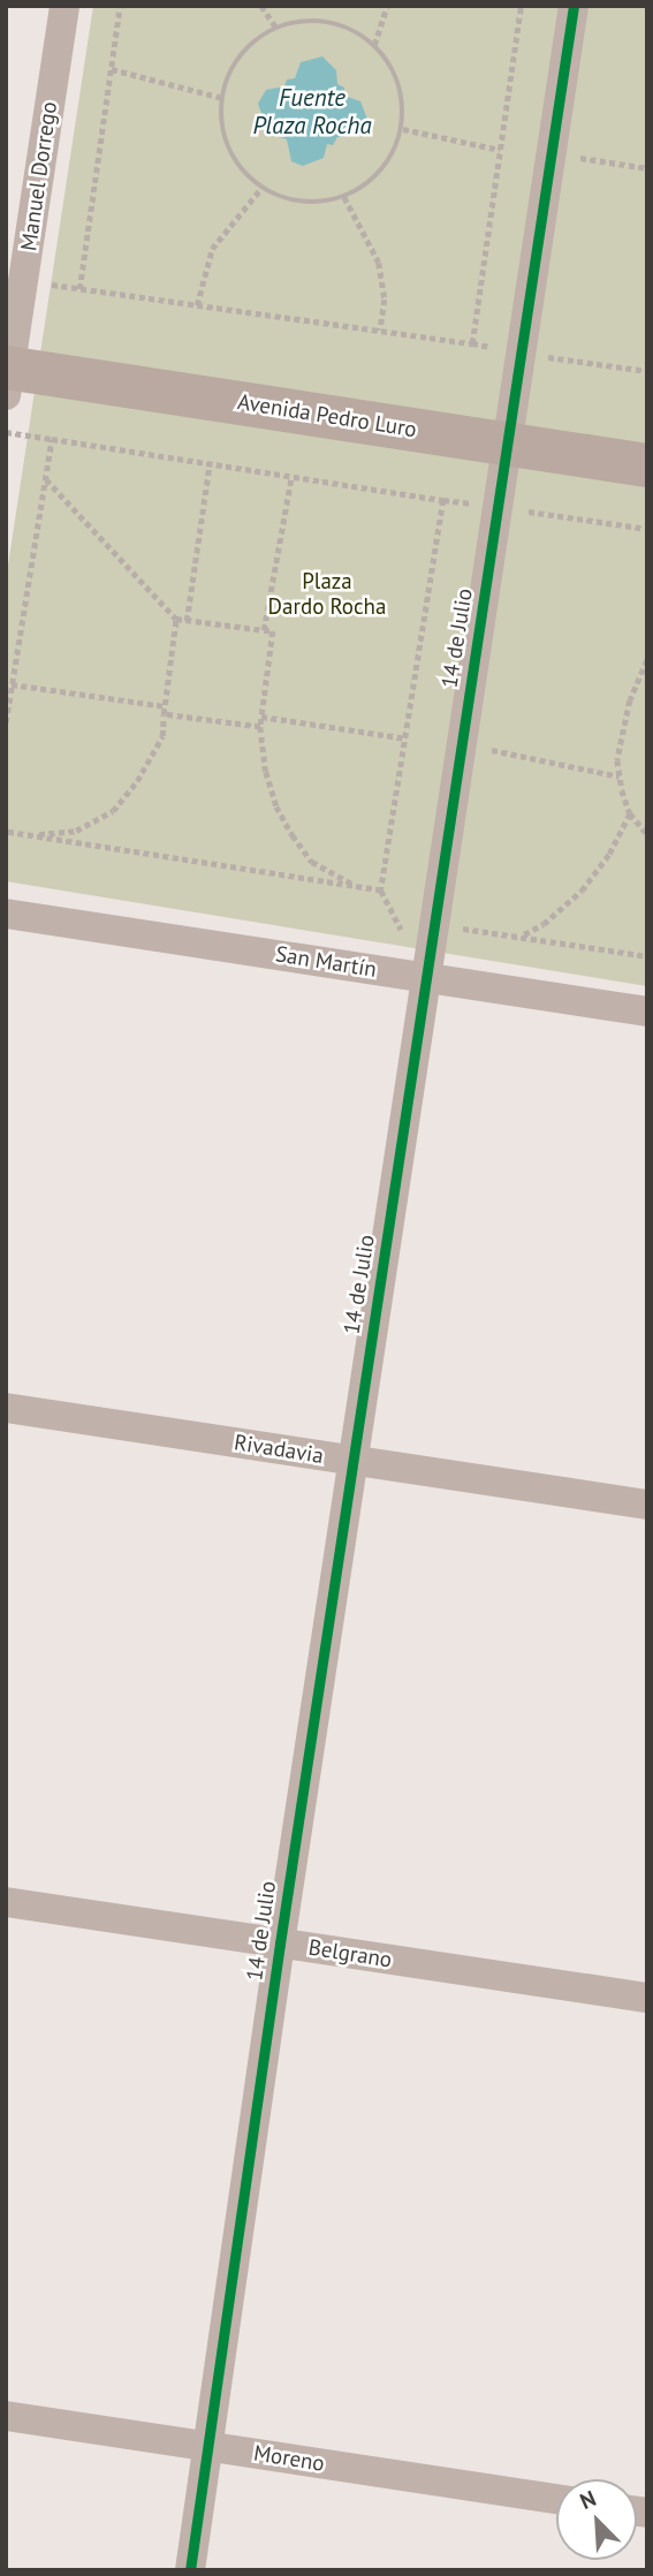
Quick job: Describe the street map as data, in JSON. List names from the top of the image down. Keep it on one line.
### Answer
{"streets":{"main road":["Avenida Pedro Luro"],"street":["Manuel Dorrego","14 de Julio","San Martín","Rivadavia","Belgrano","Moreno"]},"crossings":[["Manuel Dorrego","Avenida Pedro Luro"],["Avenida Pedro Luro","14 de Julio"],["14 de Julio","San Martín"],["14 de Julio","Rivadavia"],["14 de Julio","Belgrano"],["14 de Julio","Moreno"]],"water":["Fuente Plaza Rocha"],"parks":["Plaza Dardo Rocha"],"north":"top left"}
